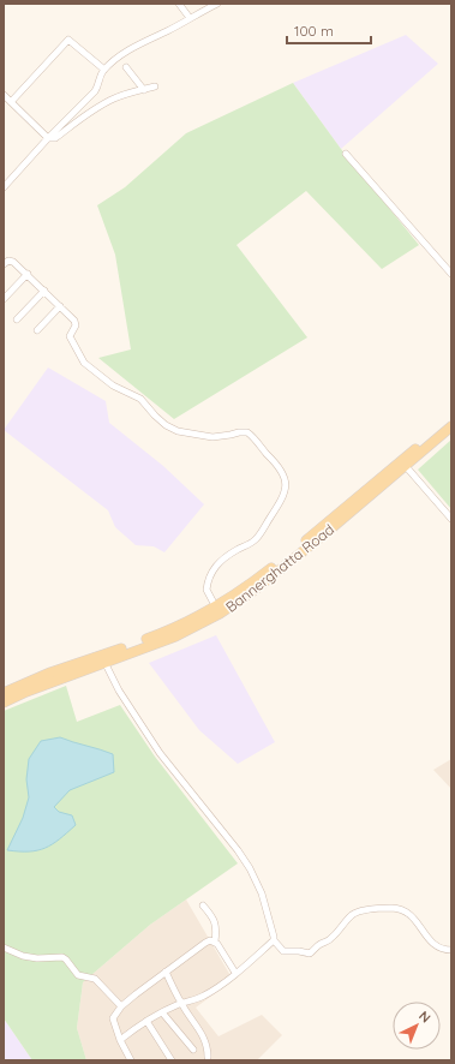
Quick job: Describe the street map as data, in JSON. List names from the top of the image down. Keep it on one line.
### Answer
{"streets":{"main road":["Bannerghatta Road"]},"scale_bar":"100 m","north":"top right"}
